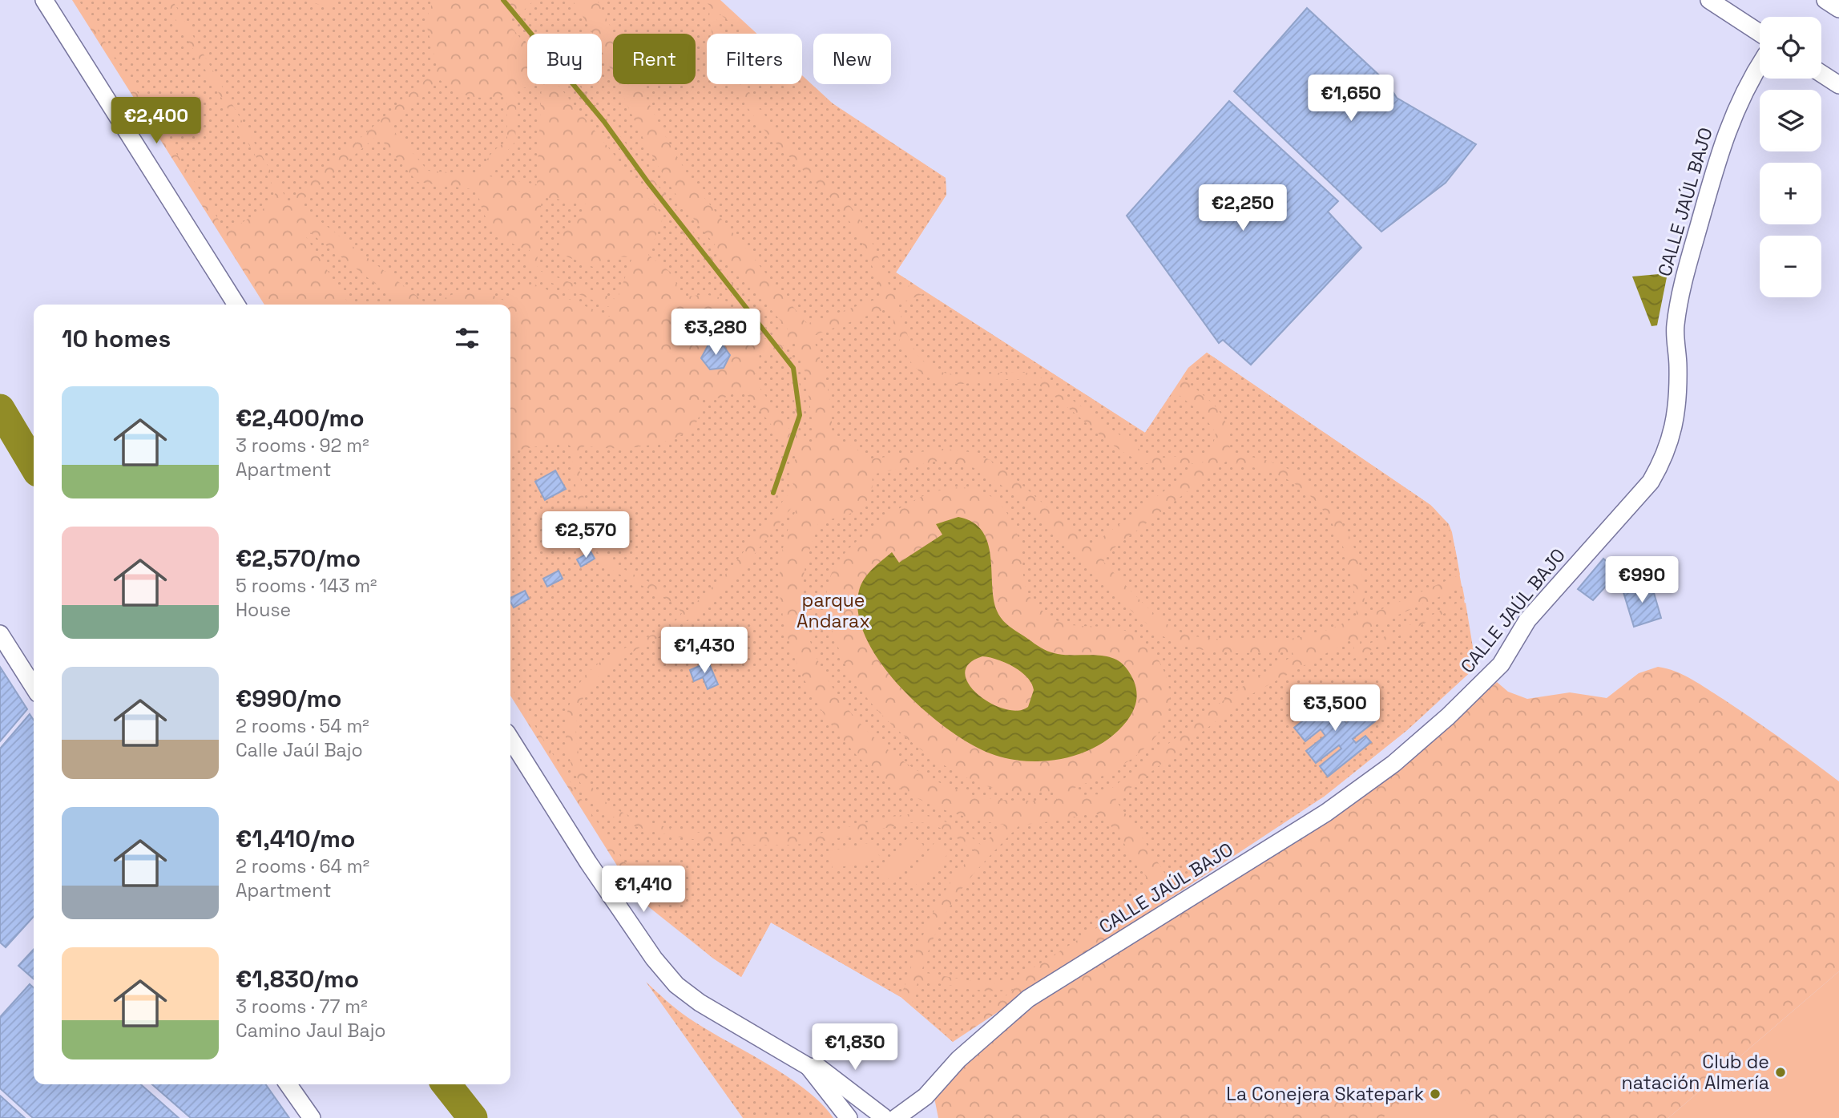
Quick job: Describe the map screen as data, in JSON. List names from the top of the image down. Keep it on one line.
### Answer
{"streets":{"street":["CALLE JAÚL BAJO"]},"parks":["parque Andarax"],"places":["Club de natación Almería","La Conejera Skatepark"],"page":{"map_buttons":["+","−"],"chip":["Buy","Rent","Filters","New"],"price":["€1,650","€2,400","€2,250","€3,280","€2,570","€990","€1,430","€3,500","€1,410","€1,830"],"heading":"10 homes","list":[{"name":"€2,400/mo","note":"3 rooms · 92 m² · Apartment"},{"name":"€2,570/mo","note":"5 rooms · 143 m² · House"},{"name":"€990/mo","note":"2 rooms · 54 m² · Calle Jaúl Bajo"},{"name":"€1,410/mo","note":"2 rooms · 64 m² · Apartment"},{"name":"€1,830/mo","note":"3 rooms · 77 m² · Camino Jaul Bajo"}]}}
